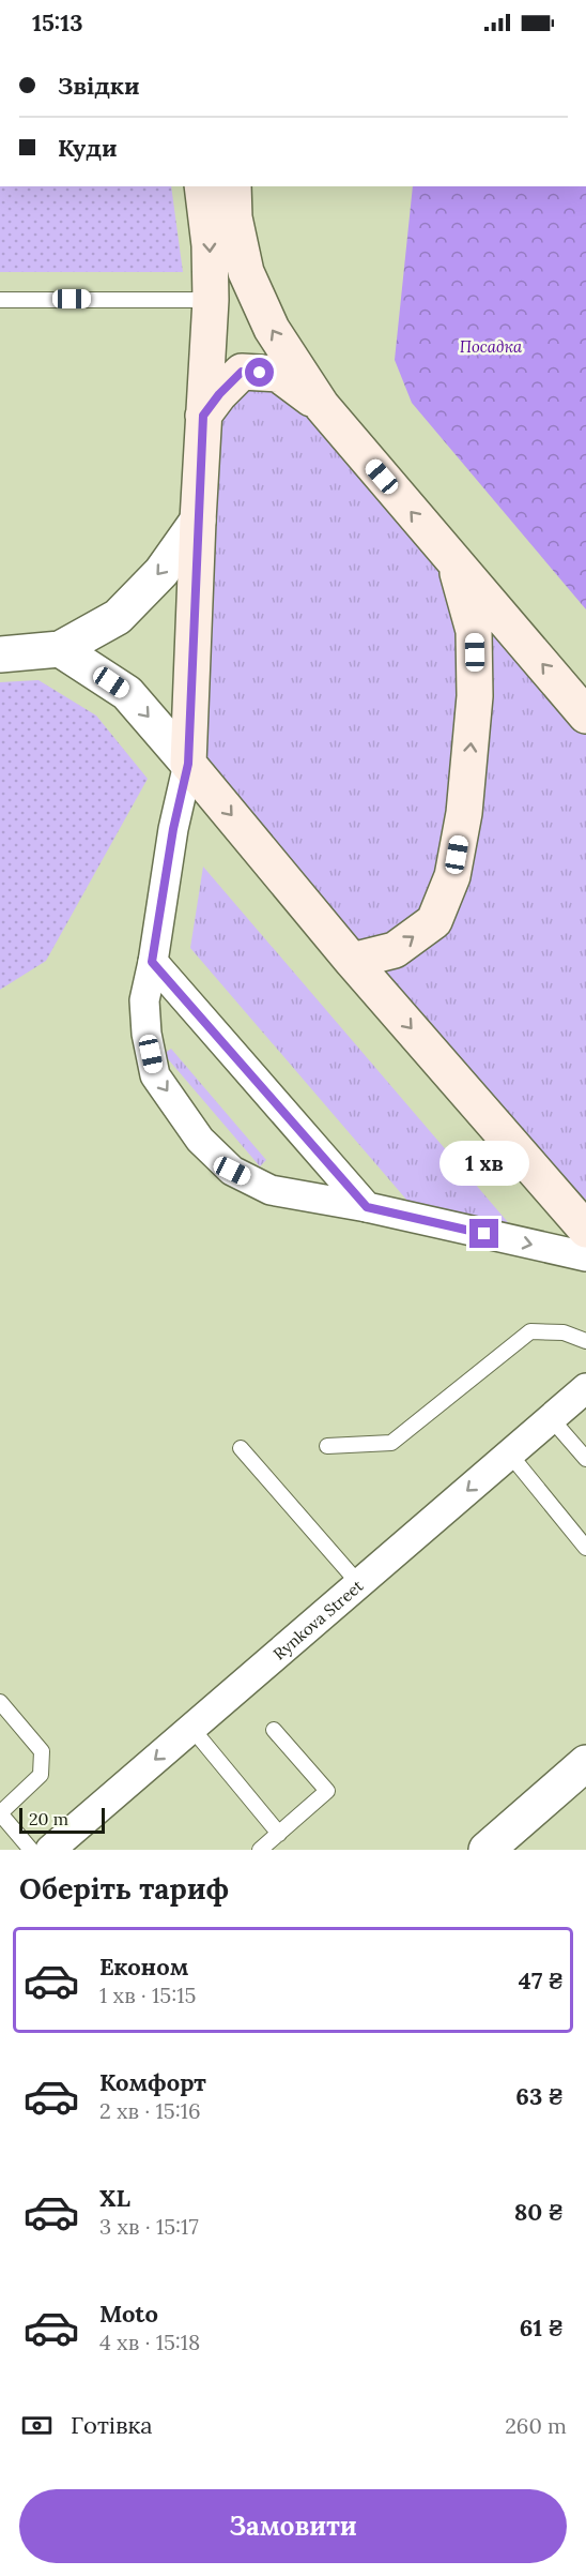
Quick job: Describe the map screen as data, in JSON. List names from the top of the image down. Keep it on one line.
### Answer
{"streets":{"street":["Rynkova Street"]},"one_way":["Rynkova Street"],"parks":["Посадка"],"scale_bar":"20 m","page":{"status":"15:13","banner":["Звідки","Куди"],"bubble":"1 хв","scale":"20 m","heading":"Оберіть тариф","list":[{"name":"Економ","note":"1 хв · 15:15","value":"47 ₴"},{"name":"Комфорт","note":"2 хв · 15:16","value":"63 ₴"},{"name":"XL","note":"3 хв · 15:17","value":"80 ₴"},{"name":"Moto","note":"4 хв · 15:18","value":"61 ₴"}],"pay":["Готівка","260 m"],"buttons":"Замовити"}}
